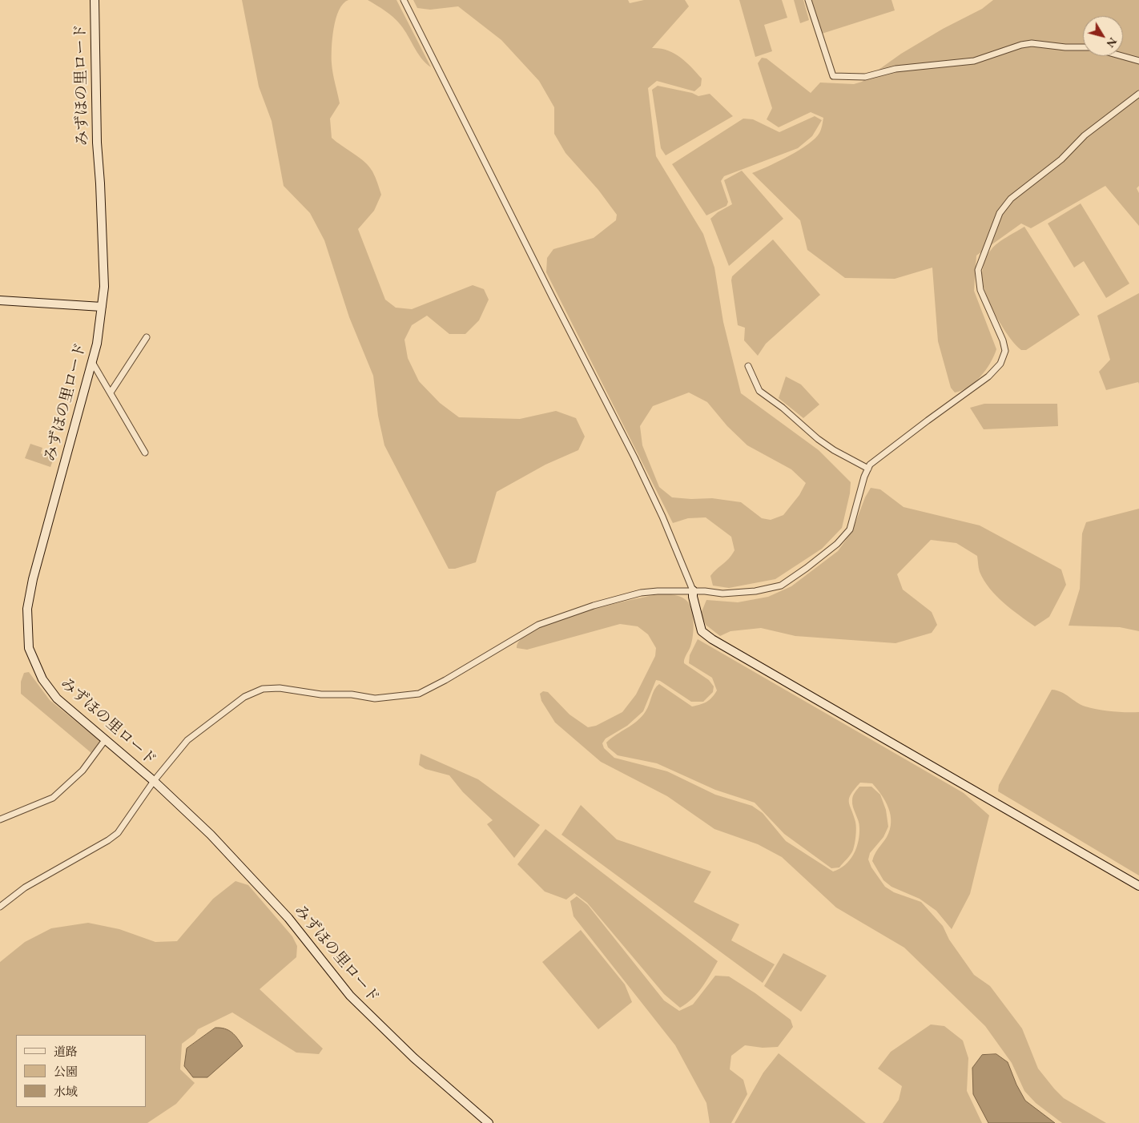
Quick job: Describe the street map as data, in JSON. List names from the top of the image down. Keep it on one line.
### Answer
{"streets":{"street":["みずほの里ロード"]},"legend":["道路","公園","水域"],"north":"bottom right"}
